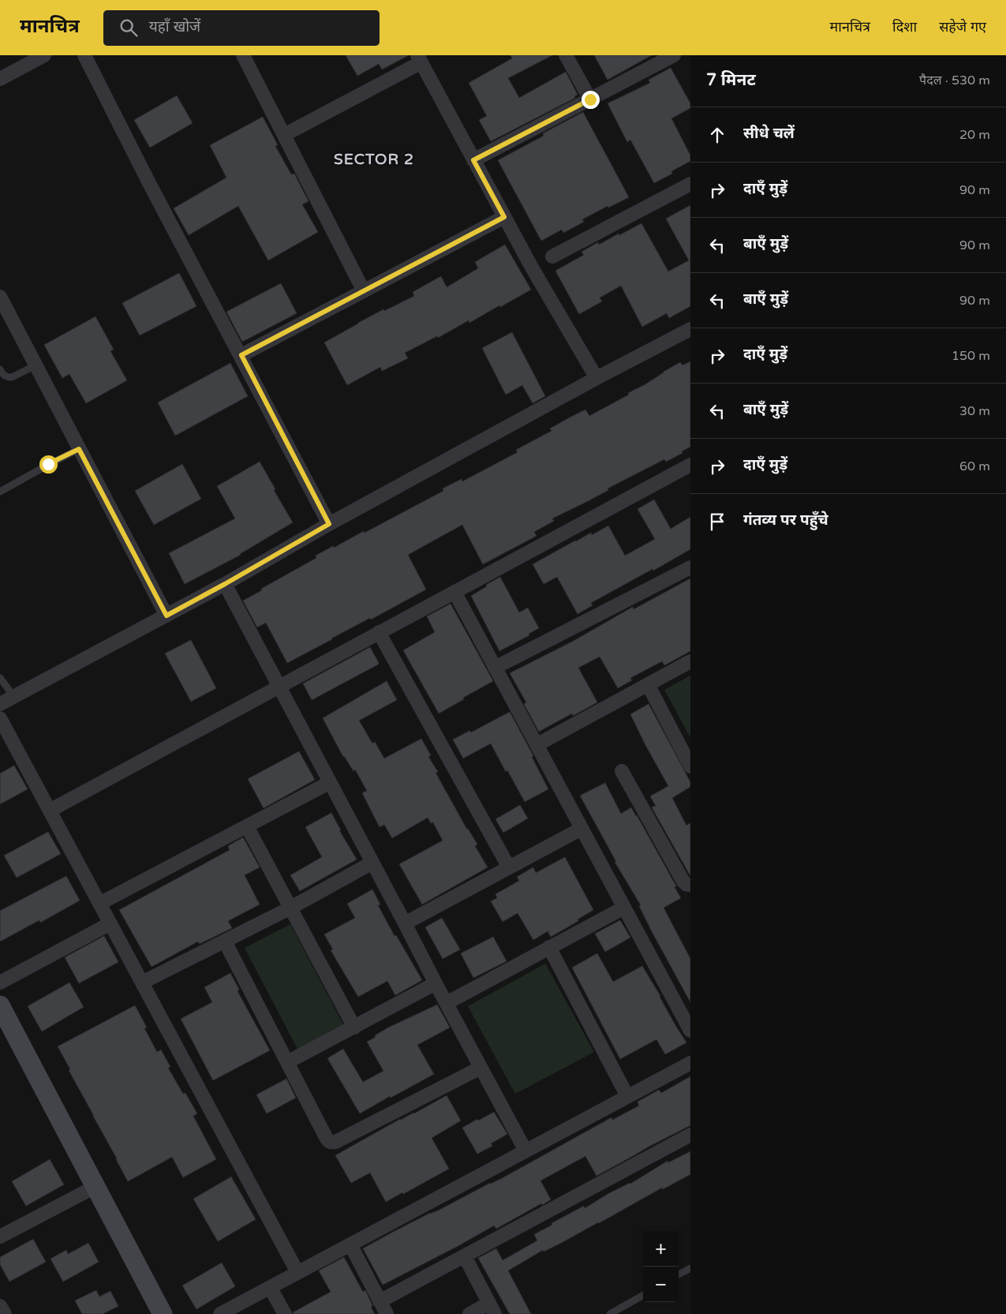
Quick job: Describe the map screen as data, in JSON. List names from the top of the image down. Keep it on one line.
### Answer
{"districts":["SECTOR 2"],"page":{"header":"मानचित्र","search":"यहाँ खोजें","nav":["मानचित्र","दिशा","सहेजे गए"],"heading":["7 मिनट","पैदल · 530 m"],"list":[["सीधे चलें","20 m"],["दाएँ मुड़ें","90 m"],["बाएँ मुड़ें","90 m"],["बाएँ मुड़ें","90 m"],["दाएँ मुड़ें","150 m"],["बाएँ मुड़ें","30 m"],["दाएँ मुड़ें","60 m"],"गंतव्य पर पहुँचे"],"map_buttons":["+","−"]}}
